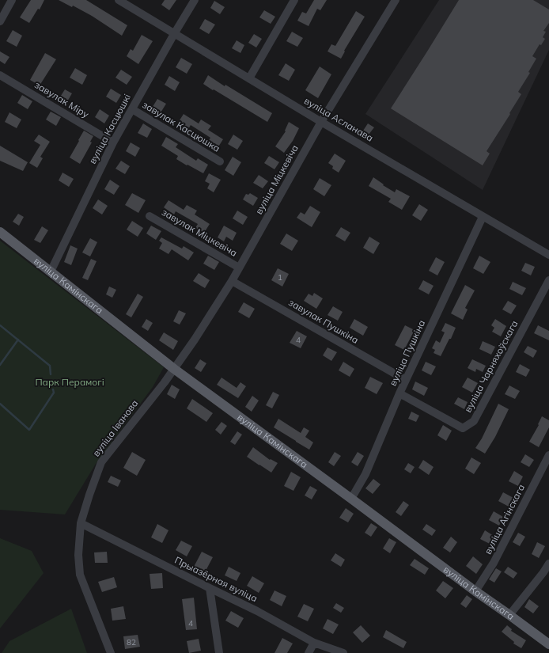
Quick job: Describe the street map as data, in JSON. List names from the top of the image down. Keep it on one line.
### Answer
{"streets":{"main road":["вуліца Камінскага"],"street":["завулак Міру","вуліца Асланава","завулак Касцюшка","вуліца Касцюшкі","вуліца Міцкевіча","завулак Міцкевіча","завулак Пушкіна","вуліца Пушкіна","вуліца Чарняхоўскага","вуліца Іванова","вуліца Агінскага","Прыазёрная вуліца"]},"crossings":[["завулак Міру","вуліца Касцюшкі"],["вуліца Асланава","вуліца Касцюшкі"],["вуліца Асланава","вуліца Міцкевіча"],["вуліца Асланава","вуліца Пушкіна"],["завулак Касцюшка","вуліца Касцюшкі"],["вуліца Касцюшкі","вуліца Камінскага"],["вуліца Міцкевіча","завулак Міцкевіча"],["вуліца Міцкевіча","вуліца Камінскага"],["вуліца Міцкевіча","завулак Пушкіна"],["вуліца Міцкевіча","вуліца Іванова"],["вуліца Камінскага","вуліца Пушкіна"],["вуліца Камінскага","вуліца Іванова"],["вуліца Камінскага","вуліца Агінскага"],["завулак Пушкіна","вуліца Пушкіна"],["вуліца Пушкіна","вуліца Чарняхоўскага"],["вуліца Іванова","Прыазёрная вуліца"]],"parks":["Парк Перамогі"],"house_numbers":["1","4","4","82"]}
